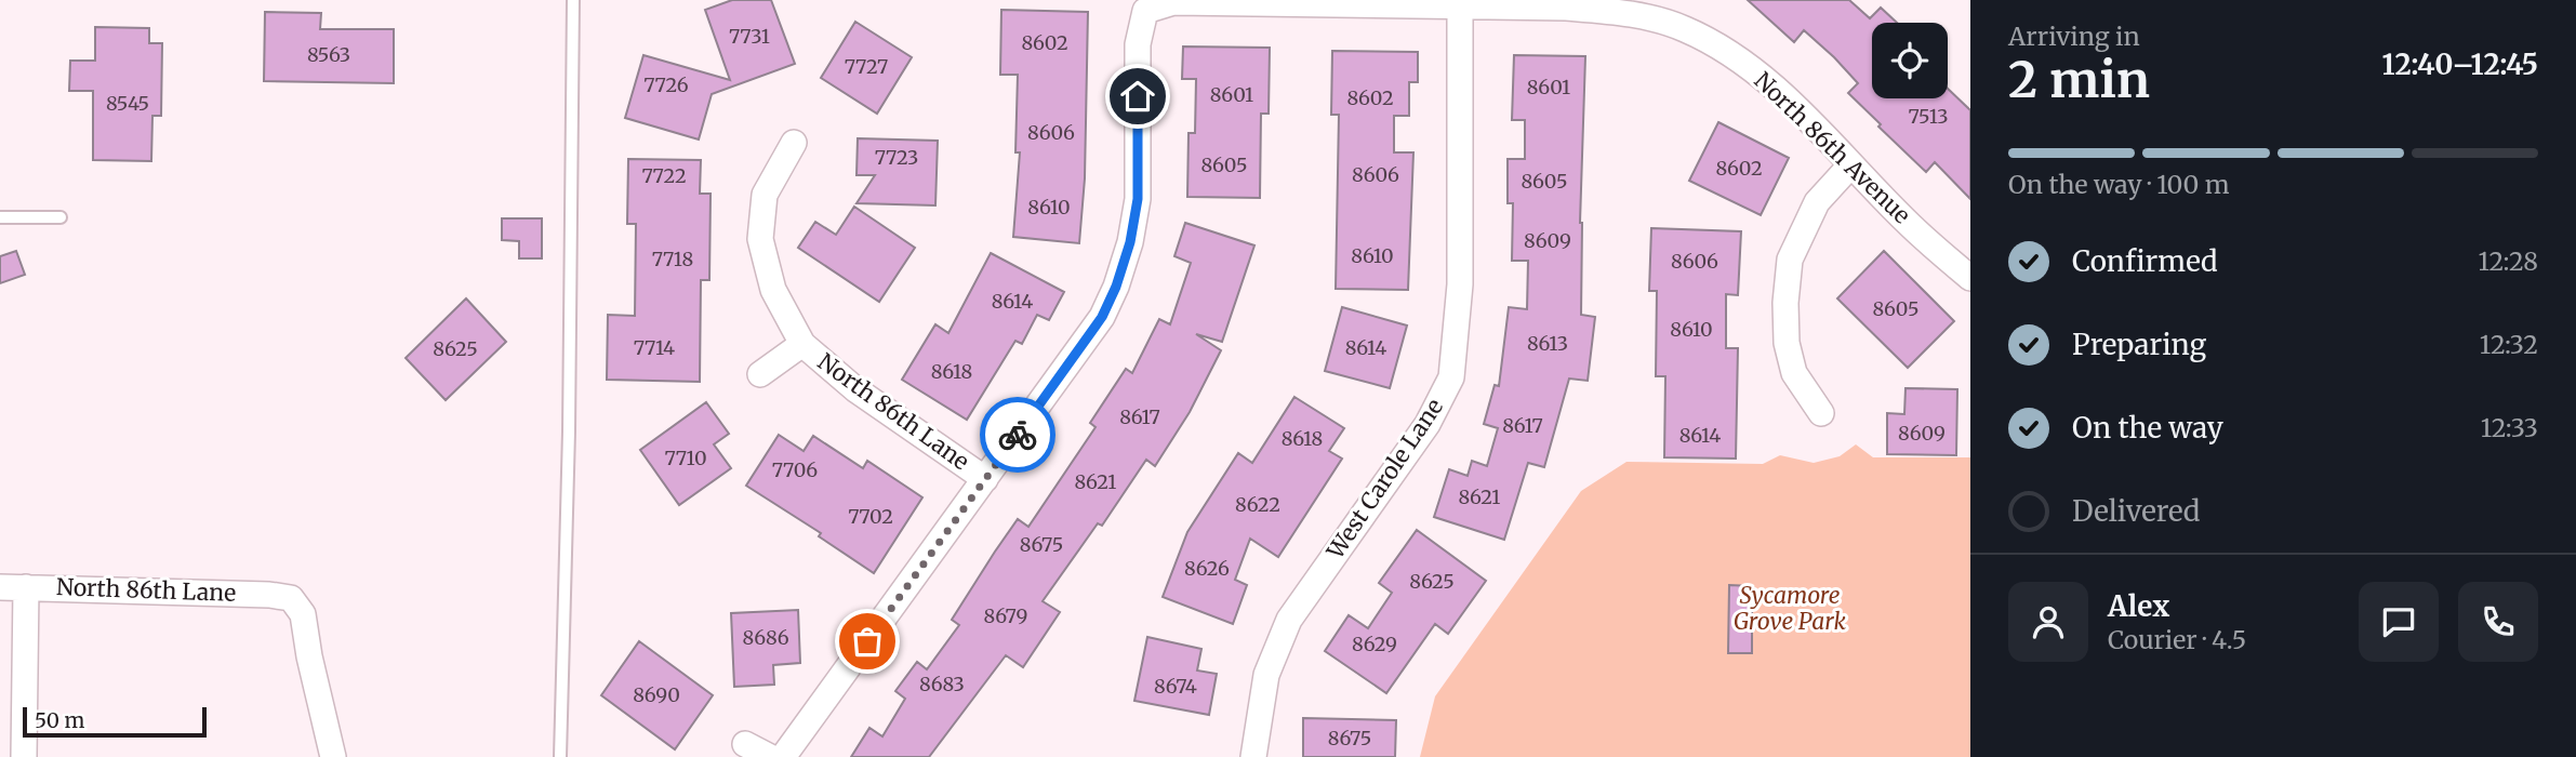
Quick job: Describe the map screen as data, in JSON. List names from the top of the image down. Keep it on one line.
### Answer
{"streets":{"street":["North 86th Avenue","North 86th Lane","West Carole Lane"]},"crossings":[["North 86th Avenue","North 86th Lane"],["North 86th Avenue","West Carole Lane"]],"parks":["Sycamore Grove Park"],"house_numbers":["7731","8602","8563","7727","7726","8601","8601","8602","8545","7513","8606","7723","8605","8602","8606","7722","8605","8610","8609","8610","7718","8606","8614","8605","8610","8613","7714","8614","8625","8618","8617","8617","8609","8614","8618","7710","7706","8621","8621","8622","7702","8675","8626","8625","8679","8686","8629","8683","8674","8690","8675"],"scale_bar":"50 m","page":{"heading":["2 min","Arriving in","12:40–12:45"],"panel":["Alex","Courier · 4.5"],"bar":"On the way · 100 m","list":[["Confirmed","12:28"],["Preparing","12:32"],["On the way","12:33"],"Delivered"],"scale":"50 m"}}
